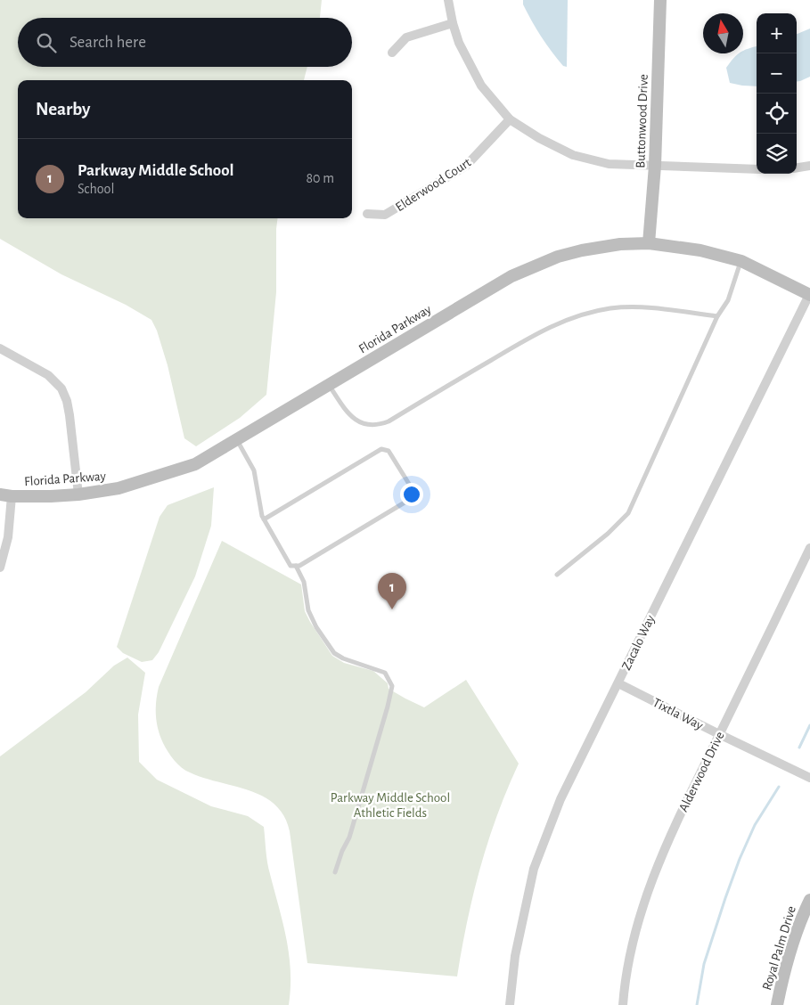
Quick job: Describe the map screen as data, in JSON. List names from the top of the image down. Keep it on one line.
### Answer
{"streets":{"street":["Buttonwood Drive","Elderwood Court","Florida Parkway","Zacalo Way","Tixtla Way","Alderwood Drive","Royal Palm Drive"]},"crossings":[["Buttonwood Drive","Florida Parkway"],["Florida Parkway","Zacalo Way"],["Zacalo Way","Tixtla Way"],["Tixtla Way","Alderwood Drive"]],"parks":["Parkway Middle School Athletic Fields"],"north":"top","page":{"map_buttons":["+","−"],"search":"Search here","heading":"Nearby","list":[{"mark":"1","name":"Parkway Middle School","note":"School","value":"80 m"}],"pins":"1"}}
